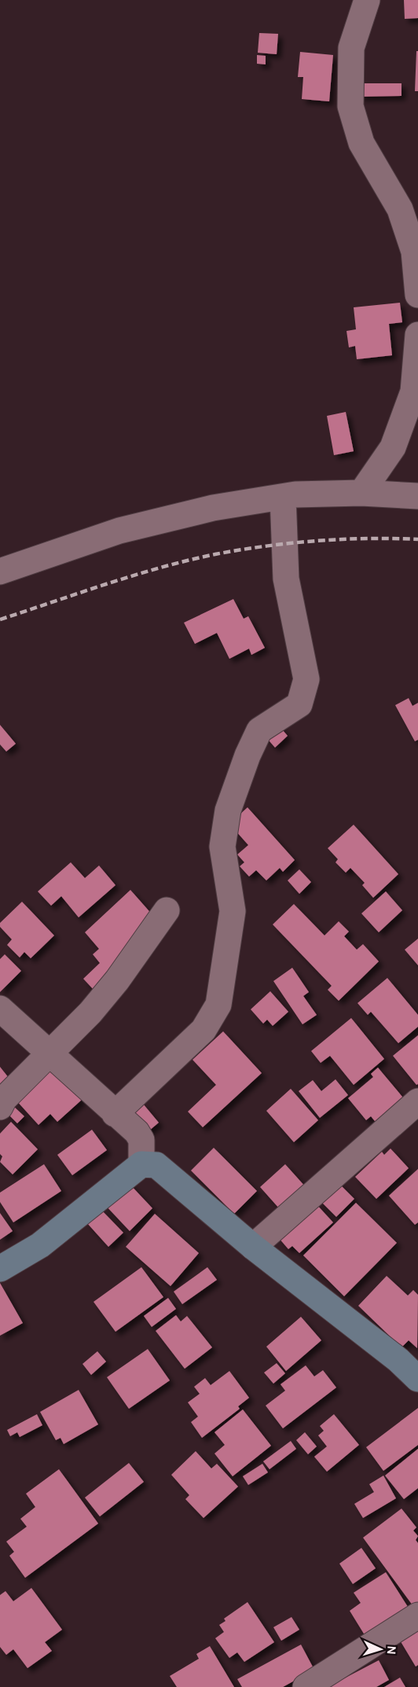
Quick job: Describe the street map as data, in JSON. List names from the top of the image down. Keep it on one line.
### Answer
{"north":"right"}
